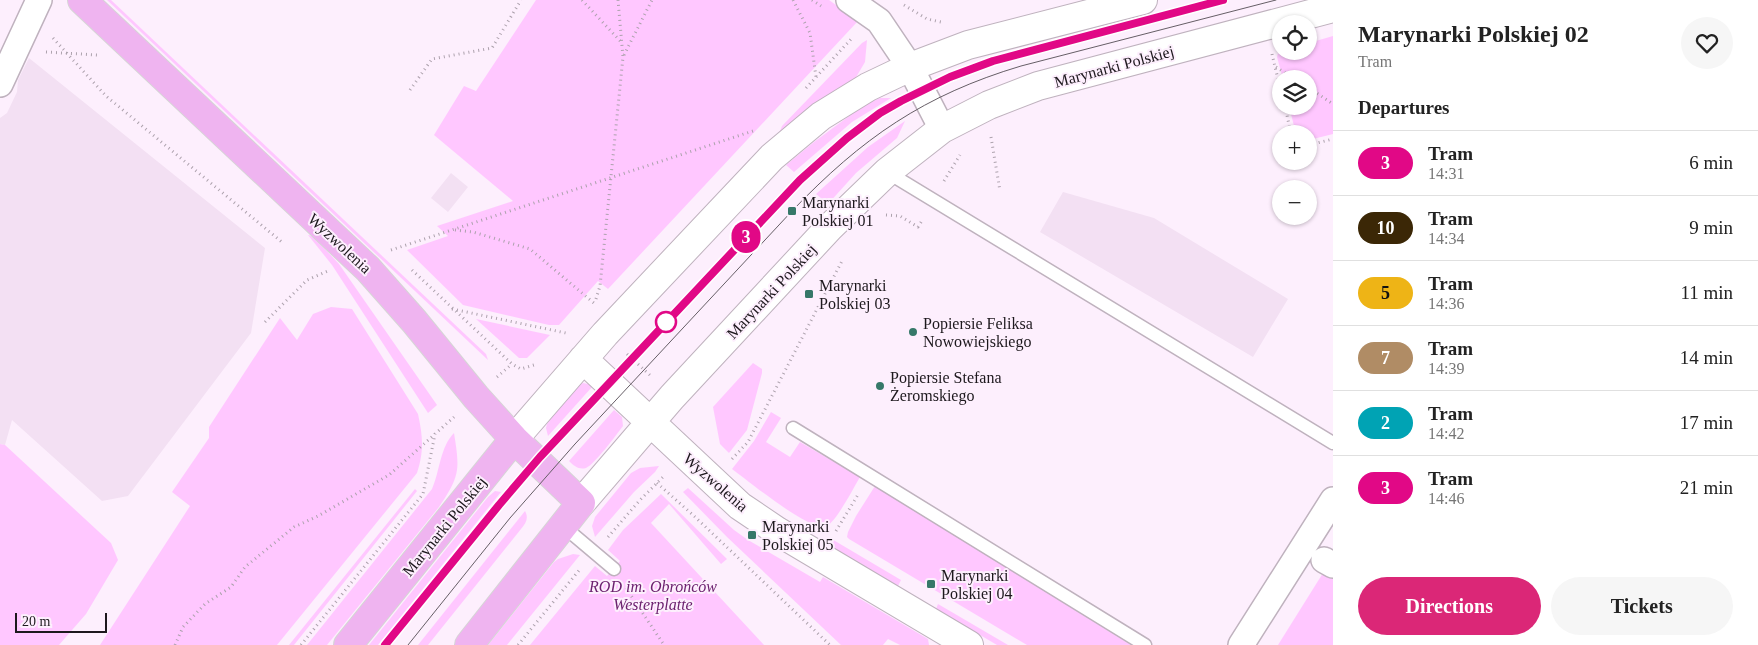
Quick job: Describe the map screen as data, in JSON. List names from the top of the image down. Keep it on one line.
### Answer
{"streets":{"main road":["Marynarki Polskiej","Wyzwolenia"]},"crossings":[["Marynarki Polskiej","Wyzwolenia"]],"parks":["ROD im. Obrońców Westerplatte"],"places":{"transit":["Marynarki Polskiej 01","Marynarki Polskiej 03","Marynarki Polskiej 05","Marynarki Polskiej 04"],"other":["Popiersie Feliksa Nowowiejskiego","Popiersie Stefana Żeromskiego"]},"lines":["tram line 3"],"scale_bar":"20 m","page":{"on_map":"3","heading":[["Marynarki Polskiej 02","Tram"],"Departures"],"map_buttons":["+","−"],"list":[{"mark":"3","name":"Tram","note":"14:31","value":"6 min"},{"mark":"10","name":"Tram","note":"14:34","value":"9 min"},{"mark":"5","name":"Tram","note":"14:36","value":"11 min"},{"mark":"7","name":"Tram","note":"14:39","value":"14 min"},{"mark":"2","name":"Tram","note":"14:42","value":"17 min"},{"mark":"3","name":"Tram","note":"14:46","value":"21 min"}],"buttons":["Directions","Tickets"],"scale":"20 m"}}
